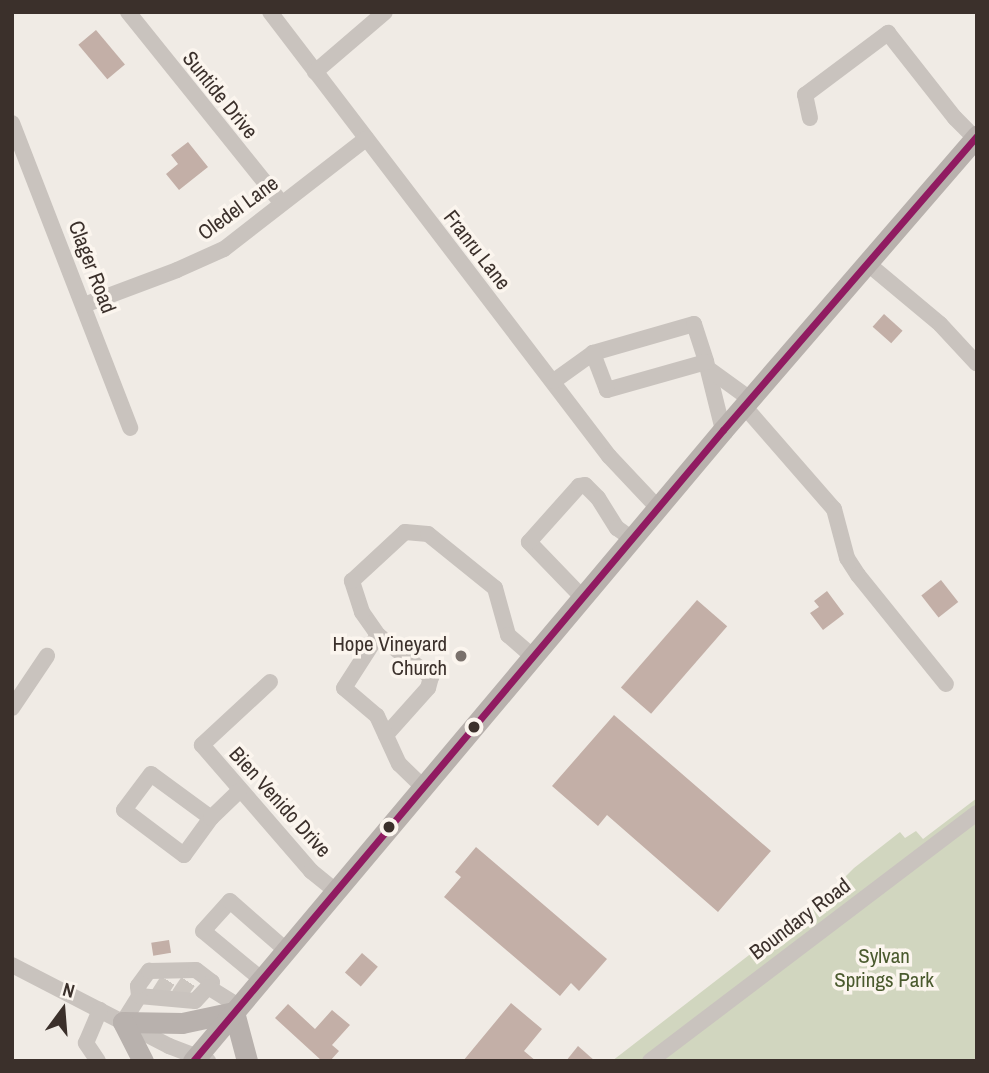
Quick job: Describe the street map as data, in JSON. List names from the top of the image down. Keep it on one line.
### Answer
{"streets":{"street":["Suntide Drive","Oledel Lane","Franru Lane","Clager Road","Bien Venido Drive","Boundary Road"]},"crossings":[["Suntide Drive","Oledel Lane"],["Oledel Lane","Franru Lane"],["Oledel Lane","Clager Road"]],"parks":["Sylvan Springs Park"],"places":["Hope Vineyard Church"],"north":"top"}
